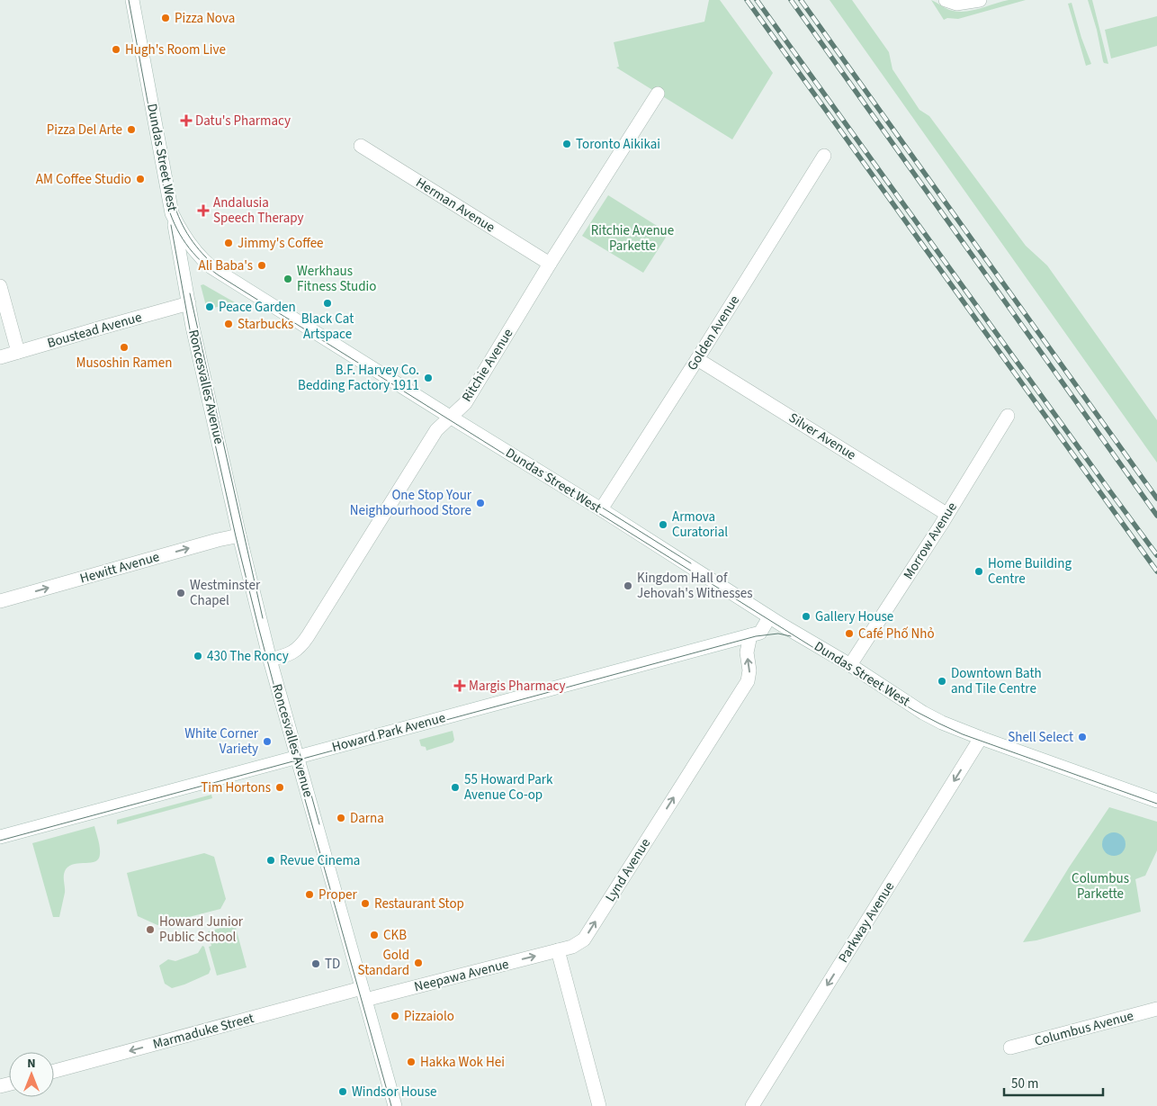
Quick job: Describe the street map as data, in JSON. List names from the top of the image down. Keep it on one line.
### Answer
{"streets":{"street":["Dundas Street West","Herman Avenue","Boustead Avenue","Golden Avenue","Ritchie Avenue","Roncesvalles Avenue","Silver Avenue","Morrow Avenue","Hewitt Avenue","Howard Park Avenue","Lynd Avenue","Parkway Avenue","Neepawa Avenue","Columbus Avenue","Marmaduke Street"]},"crossings":[["Dundas Street West","Golden Avenue"],["Dundas Street West","Ritchie Avenue"],["Dundas Street West","Roncesvalles Avenue"],["Dundas Street West","Morrow Avenue"],["Dundas Street West","Howard Park Avenue"],["Dundas Street West","Parkway Avenue"],["Herman Avenue","Ritchie Avenue"],["Boustead Avenue","Roncesvalles Avenue"],["Golden Avenue","Silver Avenue"],["Ritchie Avenue","Roncesvalles Avenue"],["Roncesvalles Avenue","Hewitt Avenue"],["Roncesvalles Avenue","Howard Park Avenue"],["Roncesvalles Avenue","Neepawa Avenue"],["Roncesvalles Avenue","Marmaduke Street"],["Silver Avenue","Morrow Avenue"],["Howard Park Avenue","Lynd Avenue"],["Lynd Avenue","Neepawa Avenue"],["Neepawa Avenue","Marmaduke Street"]],"one_way":["Hewitt Avenue","Lynd Avenue","Parkway Avenue","Neepawa Avenue","Marmaduke Street"],"parks":["Ritchie Avenue Parkette","Columbus Parkette"],"places":{"other":["Pizza Nova","Hugh's Room Live","Pizza Del Arte","Toronto Aikikai","AM Coffee Studio","Jimmy's Coffee","Ali Baba's","Werkhaus Fitness Studio","Black Cat Artspace","Peace Garden","Starbucks","Musoshin Ramen","B.F. Harvey Co. Bedding Factory 1911","One Stop Your Neighbourhood Store","Armova Curatorial","Home Building Centre","Kingdom Hall of Jehovah's Witnesses","Westminster Chapel","Gallery House","Café Phố Nhỏ","430 The Roncy","Downtown Bath and Tile Centre","Shell Select","White Corner Variety","Tim Hortons","55 Howard Park Avenue Co-op","Darna","Revue Cinema","Proper","Restaurant Stop","Howard Junior Public School","CKB","Gold Standard","TD","Pizzaiolo","Hakka Wok Hei","Windsor House"],"health":["Datu's Pharmacy","Andalusia Speech Therapy","Margis Pharmacy"]},"scale_bar":"50 m","north":"top"}
